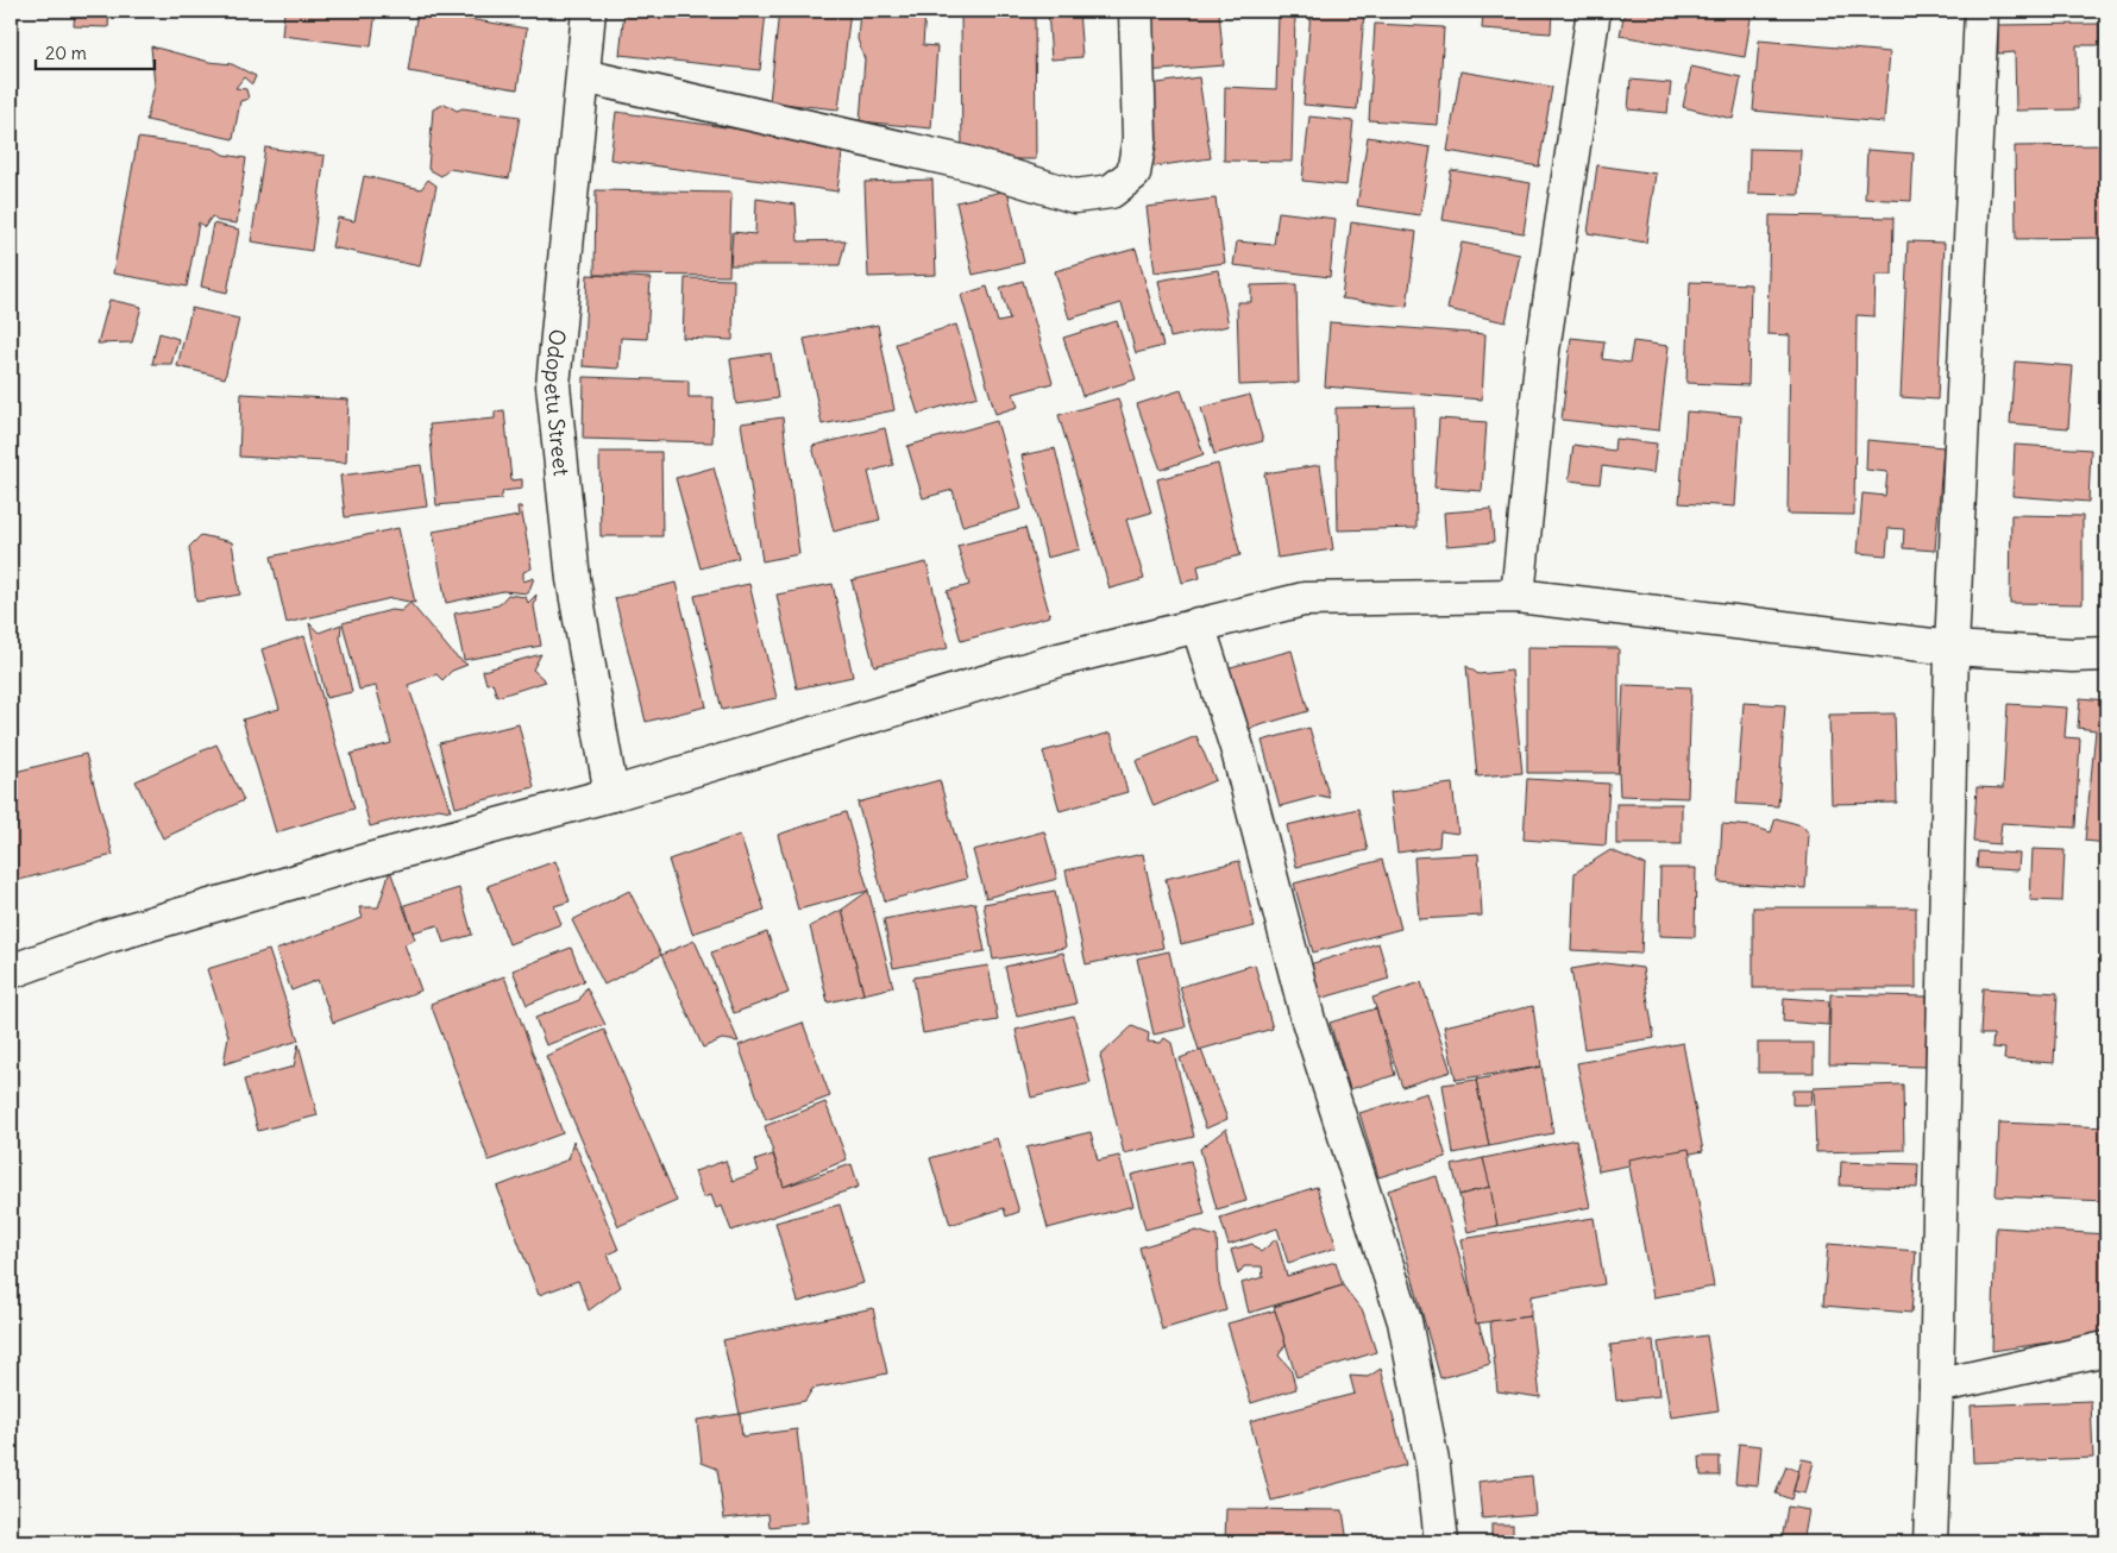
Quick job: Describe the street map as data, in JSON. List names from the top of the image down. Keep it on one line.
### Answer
{"streets":{"street":["Odopetu Street"]},"scale_bar":"20 m"}
